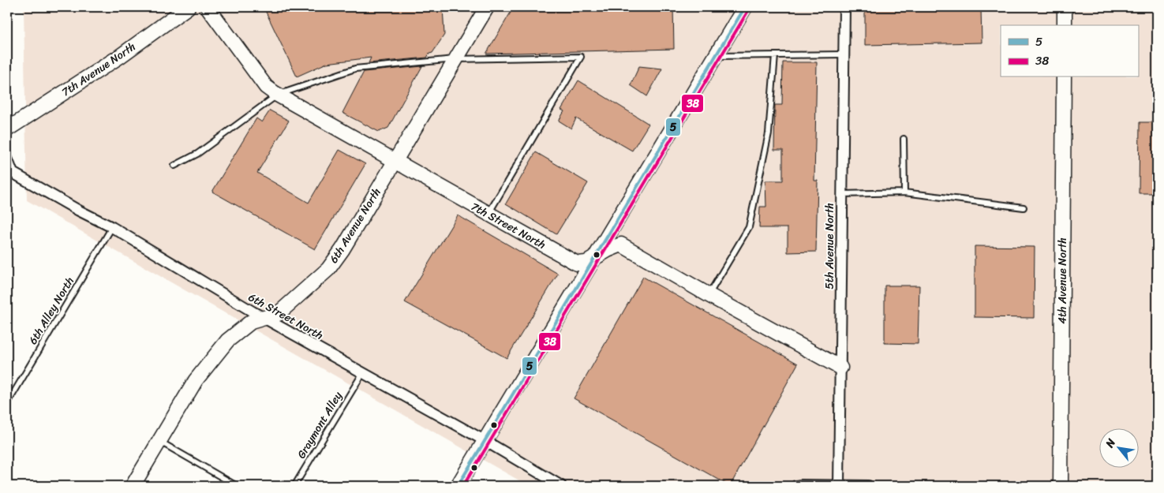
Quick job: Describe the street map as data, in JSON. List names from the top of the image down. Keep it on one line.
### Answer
{"streets":{"street":["7th Avenue North","6th Avenue North","7th Street North","5th Avenue North","4th Avenue North","6th Street North"],"lane":["6th Alley North","Graymont Alley"]},"crossings":[["6th Avenue North","7th Street North"],["6th Avenue North","6th Street North"],["7th Street North","5th Avenue North"],["6th Alley North","6th Street North"],["6th Street North","Graymont Alley"]],"lines":["transit line 5","transit line 38"],"legend":["5","38"],"north":"top left"}
